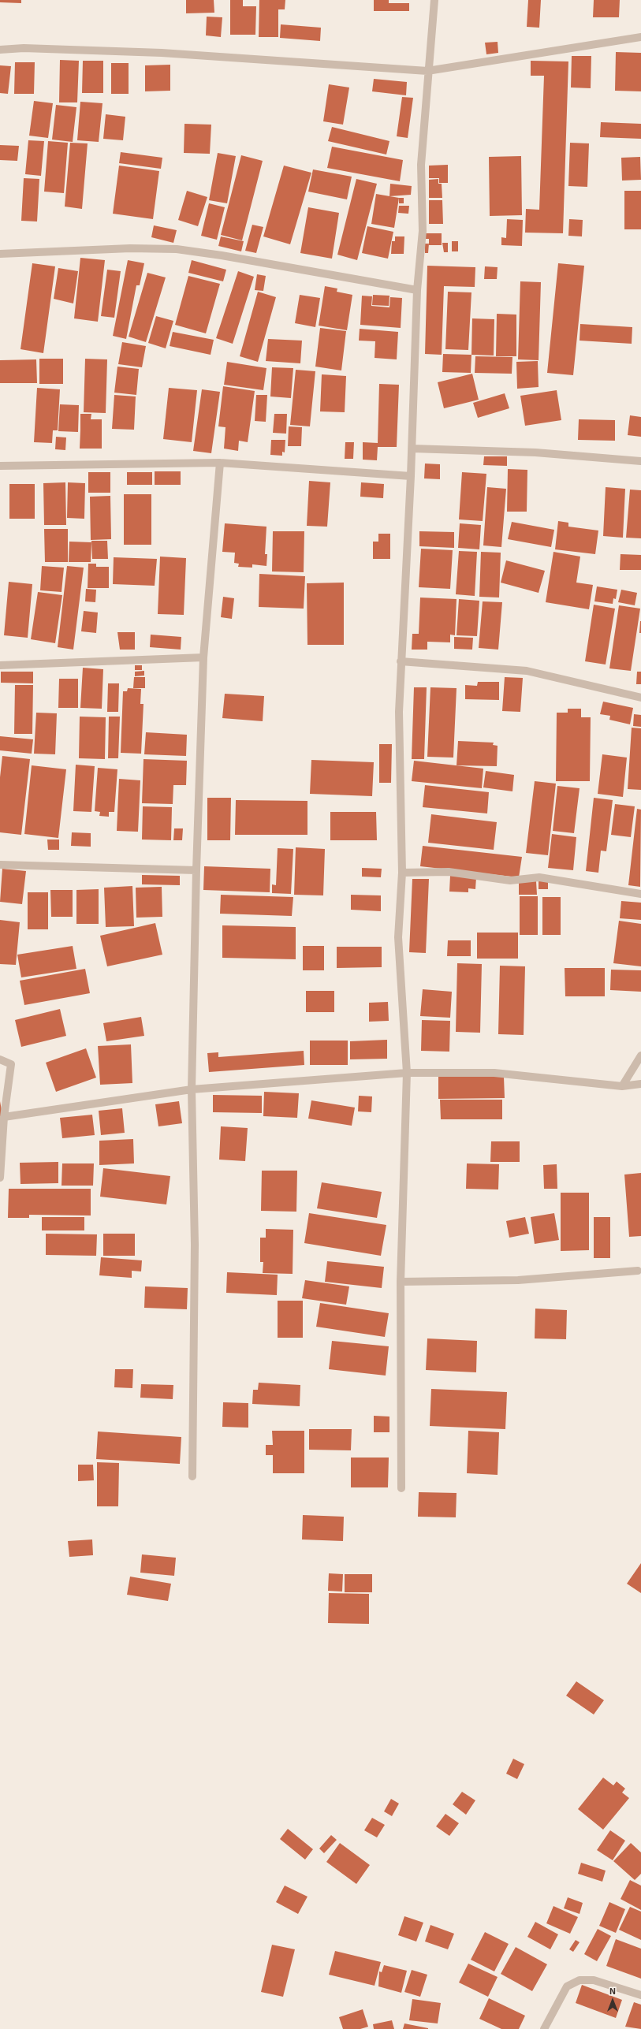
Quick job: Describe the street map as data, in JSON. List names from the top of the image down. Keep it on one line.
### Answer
{"north":"top"}
